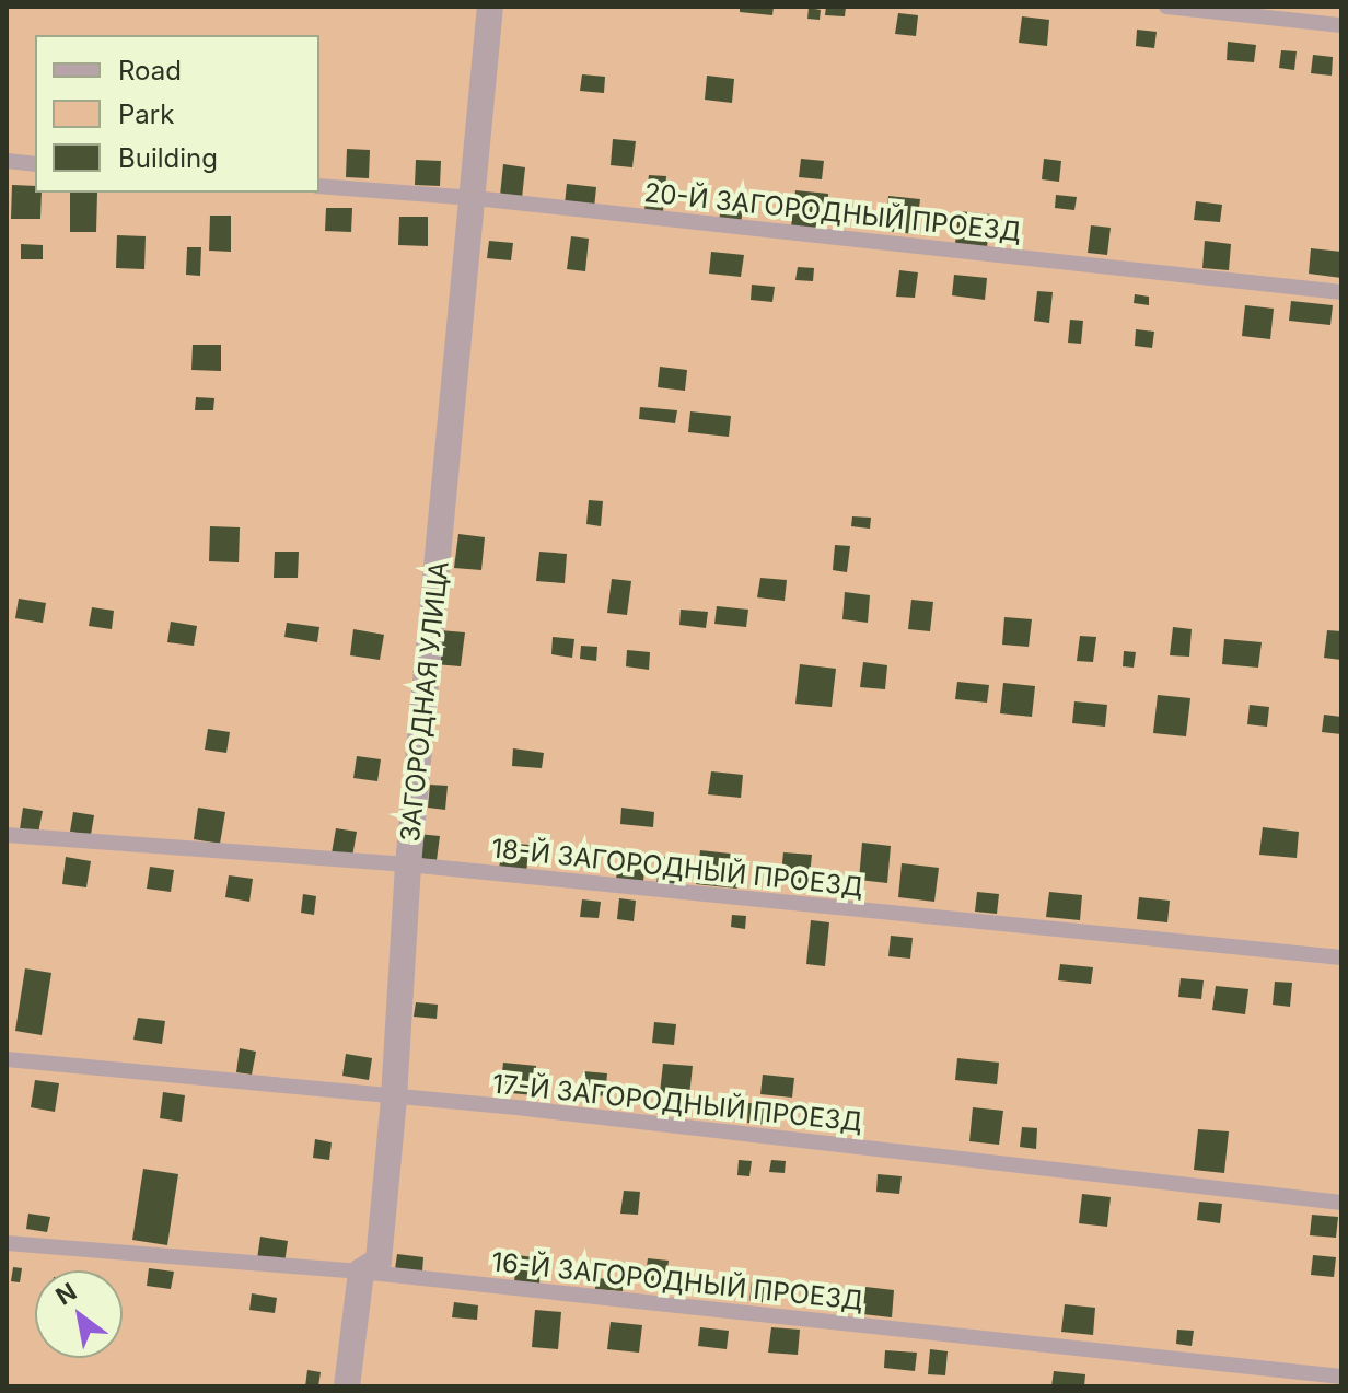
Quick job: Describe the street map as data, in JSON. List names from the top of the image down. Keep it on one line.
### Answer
{"streets":{"street":["ЗАГОРОДНАЯ УЛИЦА"],"lane":["20-Й ЗАГОРОДНЫЙ ПРОЕЗД","18-Й ЗАГОРОДНЫЙ ПРОЕЗД","17-Й ЗАГОРОДНЫЙ ПРОЕЗД","16-Й ЗАГОРОДНЫЙ ПРОЕЗД"]},"crossings":[["20-Й ЗАГОРОДНЫЙ ПРОЕЗД","ЗАГОРОДНАЯ УЛИЦА"],["ЗАГОРОДНАЯ УЛИЦА","18-Й ЗАГОРОДНЫЙ ПРОЕЗД"],["ЗАГОРОДНАЯ УЛИЦА","17-Й ЗАГОРОДНЫЙ ПРОЕЗД"],["ЗАГОРОДНАЯ УЛИЦА","16-Й ЗАГОРОДНЫЙ ПРОЕЗД"]],"legend":["Road","Park","Building"],"north":"top left"}
